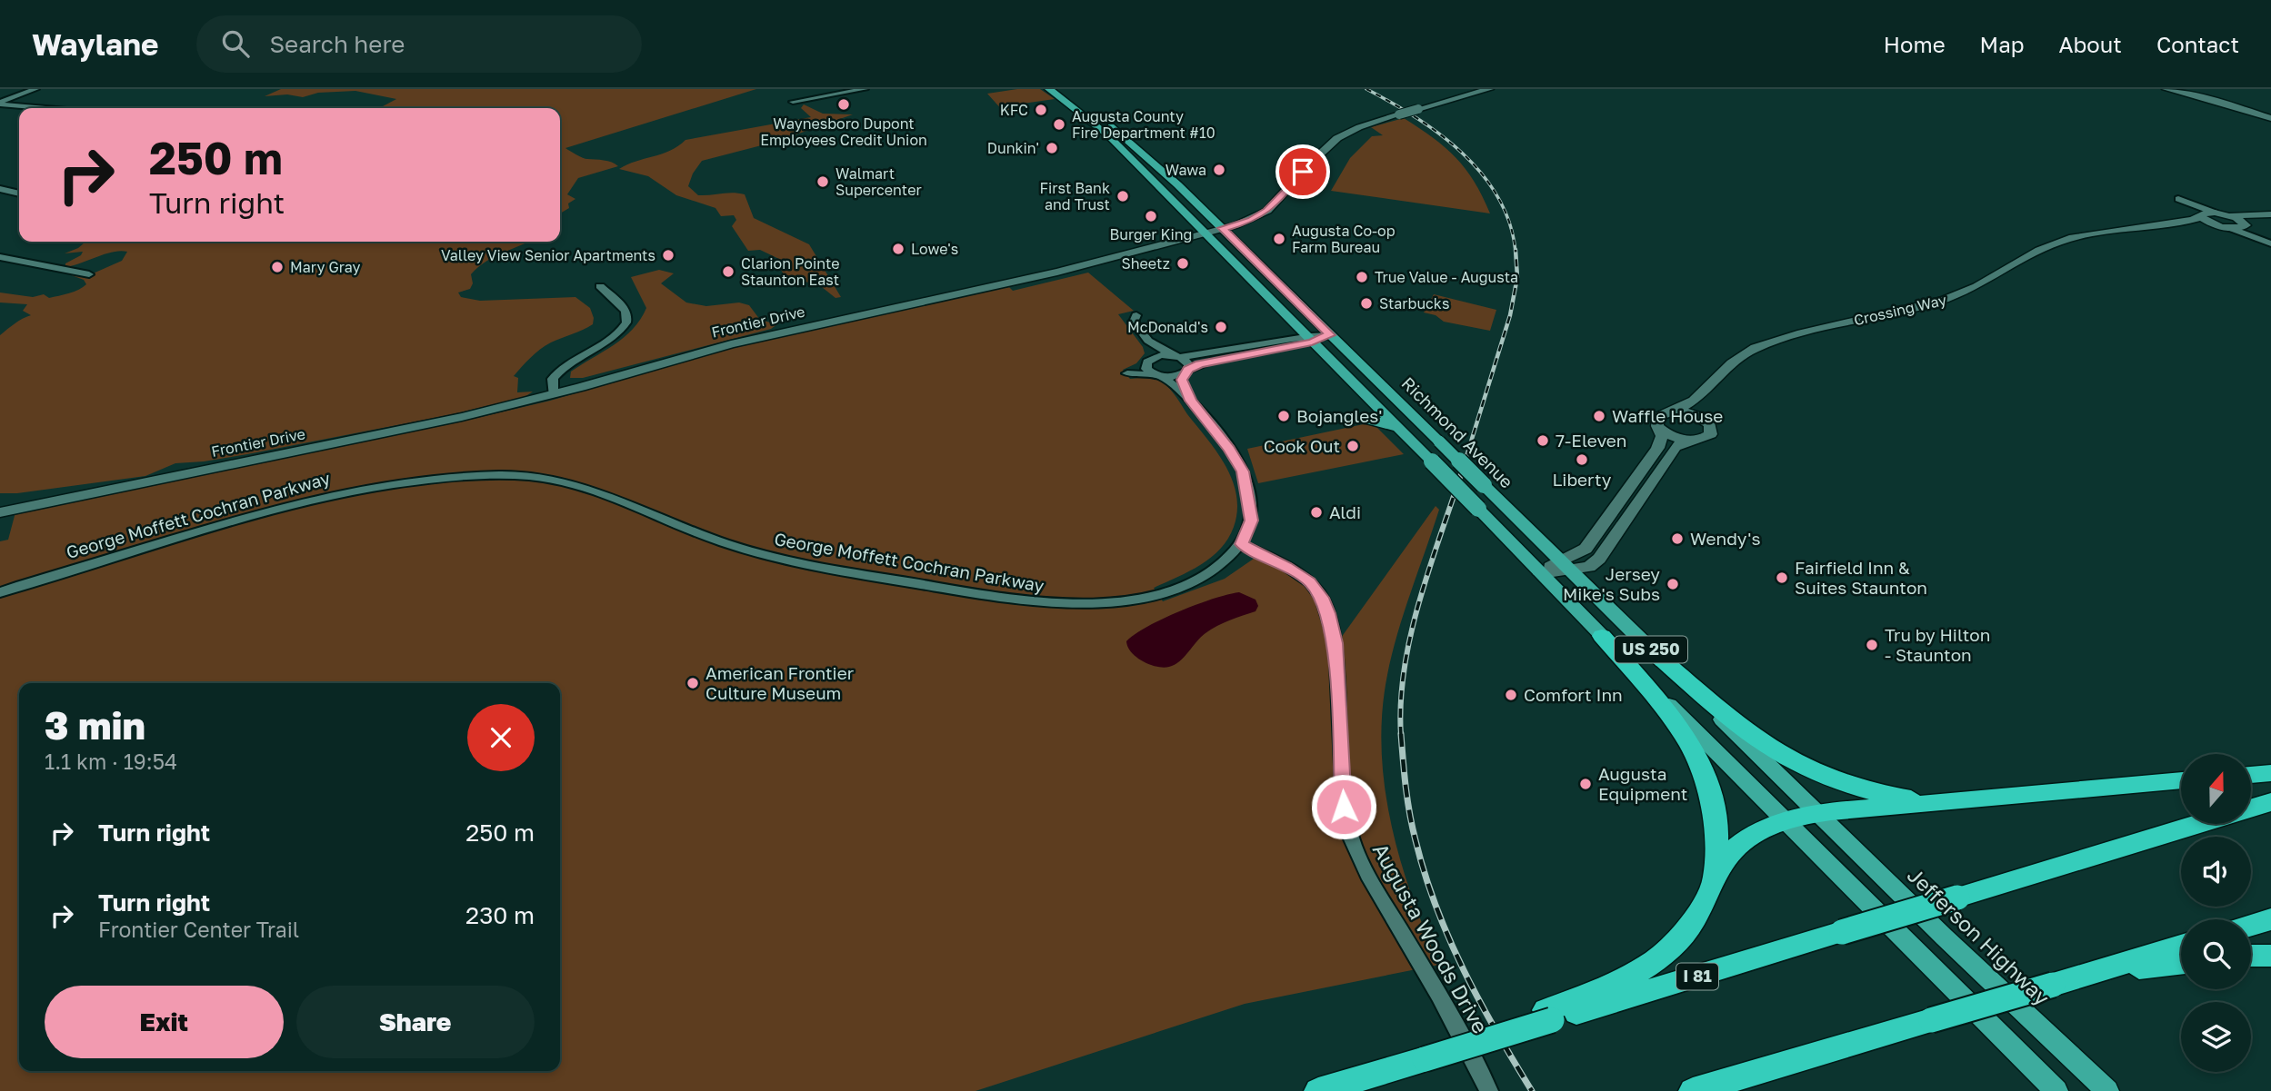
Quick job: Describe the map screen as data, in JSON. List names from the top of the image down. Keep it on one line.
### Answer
{"streets":{"highway":["I 81"],"main road":["Richmond Avenue","US 250","Jefferson Highway"],"street":["Crossing Way","Frontier Drive","George Moffett Cochran Parkway","Augusta Woods Drive"]},"crossings":[["Frontier Drive","Richmond Avenue"],["Richmond Avenue","Jefferson Highway"],["George Moffett Cochran Parkway","Augusta Woods Drive"]],"places":["Waynesboro Dupont Employees Credit Union","KFC","Augusta County Fire Department #10","Dunkin'","Wawa","Walmart Supercenter","First Bank and Trust","Burger King","Augusta Co-op Farm Bureau","Lowe's","Valley View Senior Apartments","Sheetz","Mary Gray","Clarion Pointe Staunton East","True Value - Augusta","Starbucks","McDonald's","Bojangles'","Waffle House","7-Eleven","Cook Out","Liberty","Aldi","Wendy's","Fairfield Inn & Suites Staunton","Jersey Mike's Subs","Tru by Hilton - Staunton","American Frontier Culture Museum","Comfort Inn","Augusta Equipment"],"north":"top","page":{"header":"Waylane","search":"Search here","nav":["Home","Map","About","Contact"],"turn":["250 m","Turn right"],"heading":["3 min","1.1 km · 19:54"],"list":[{"name":"Turn right","value":"250 m"},{"name":"Turn right","note":"Frontier Center Trail","value":"230 m"}],"buttons":["Exit","Share"]}}
